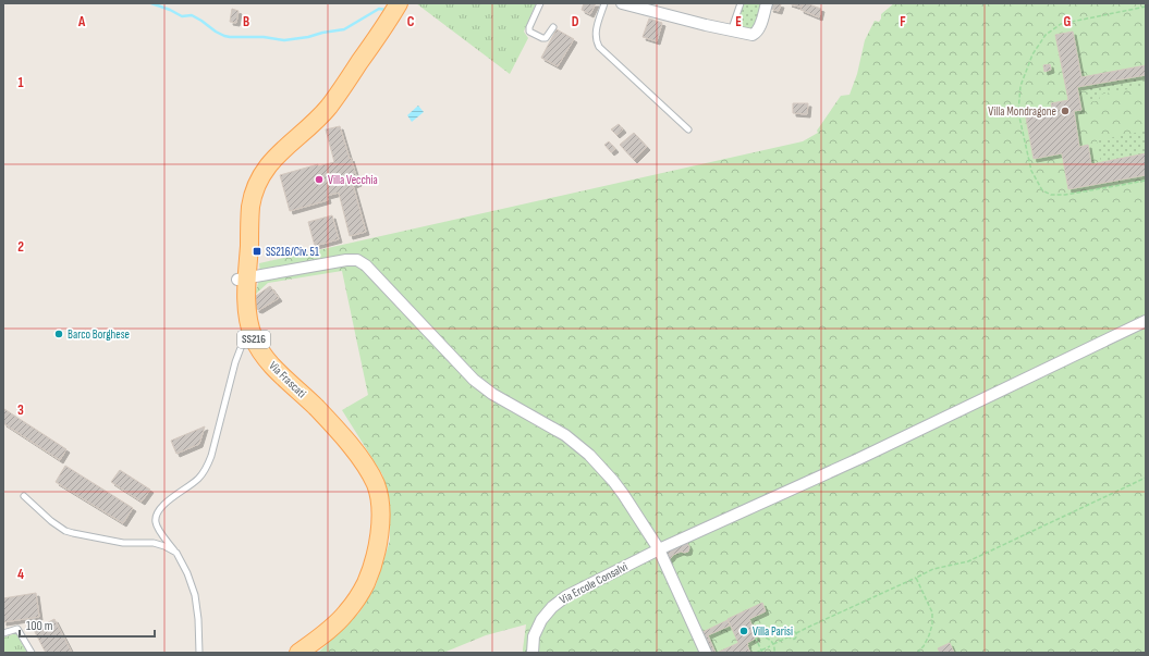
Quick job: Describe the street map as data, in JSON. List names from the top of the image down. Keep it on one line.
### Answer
{"streets":{"main road":["SS216","Via Frascati"],"street":["Via Ercole Consalvi"]},"places":{"other":["Villa Mondragone","Villa Vecchia","Barco Borghese","Villa Parisi"],"transit":["SS216/Civ. 51"]},"scale_bar":"100 m","grid":{"columns":["A","B","C","D","E","F","G"],"rows":["1","2","3","4"]}}
